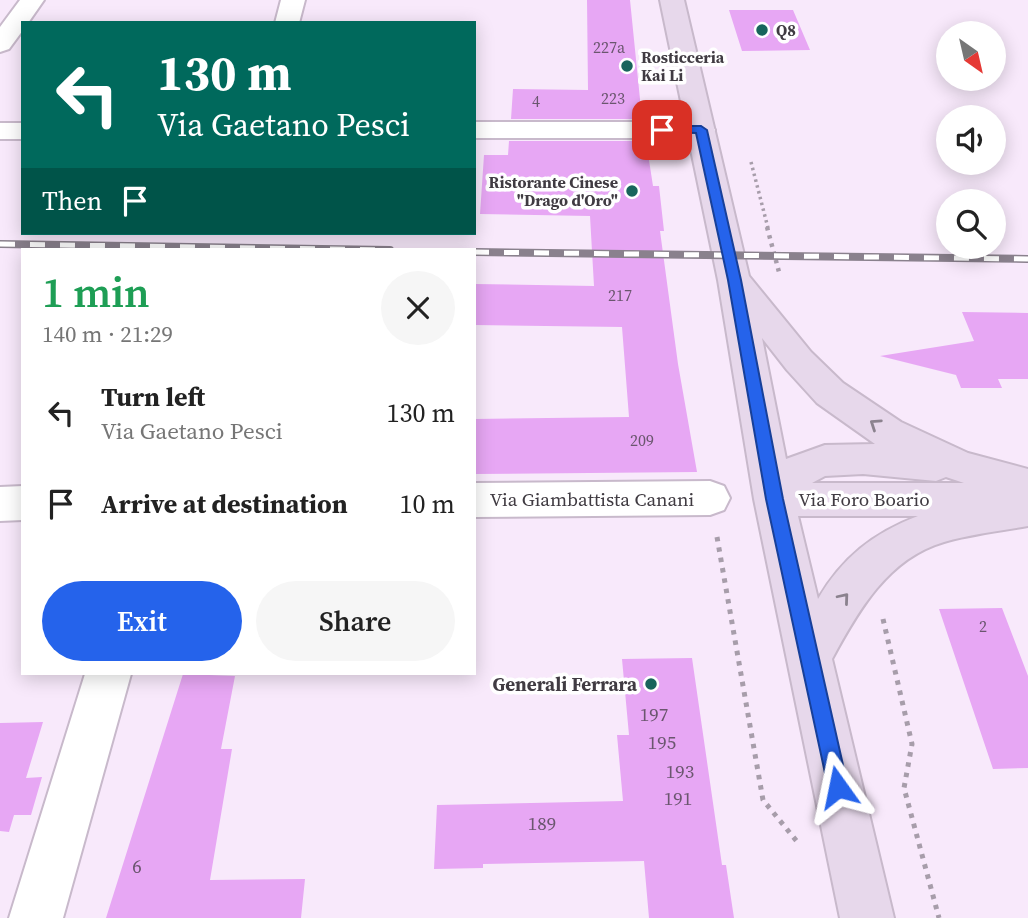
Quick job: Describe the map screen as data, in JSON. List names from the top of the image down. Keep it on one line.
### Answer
{"streets":{"street":["Via Giambattista Canani","Via Foro Boario"]},"places":["Q8","Rosticceria Kai Li","Ristorante Cinese \"Drago d'Oro\"","Generali Ferrara"],"house_numbers":["227a","223","4","217","209","2","197","195","193","191","189","6"],"north":"bottom right","page":{"turn":["130 m","Via Gaetano Pesci"],"then":"Then","heading":["1 min","140 m · 21:29"],"list":[{"name":"Turn left","note":"Via Gaetano Pesci","value":"130 m"},{"name":"Arrive at destination","value":"10 m"}],"buttons":["Exit","Share"]}}
